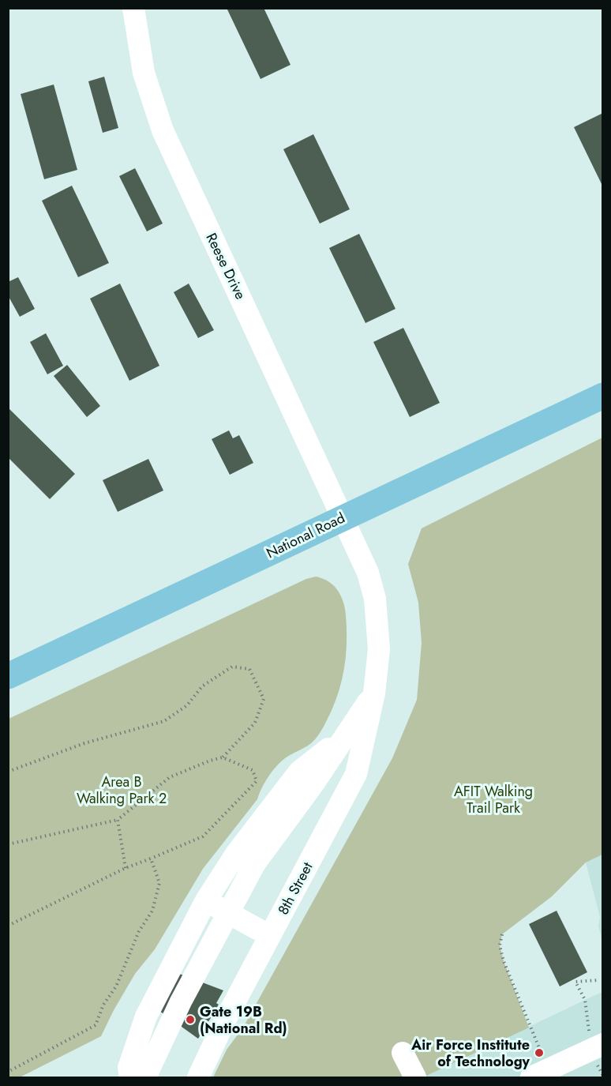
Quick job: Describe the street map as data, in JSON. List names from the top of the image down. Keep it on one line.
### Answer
{"streets":{"main road":["National Road"],"street":["Reese Drive","8th Street"]},"crossings":[["Reese Drive","National Road"],["Reese Drive","8th Street"],["National Road","8th Street"]],"parks":["Area B Walking Park 2","AFIT Walking Trail Park"],"places":["Gate 19B (National Rd)","Air Force Institute of Technology"]}
